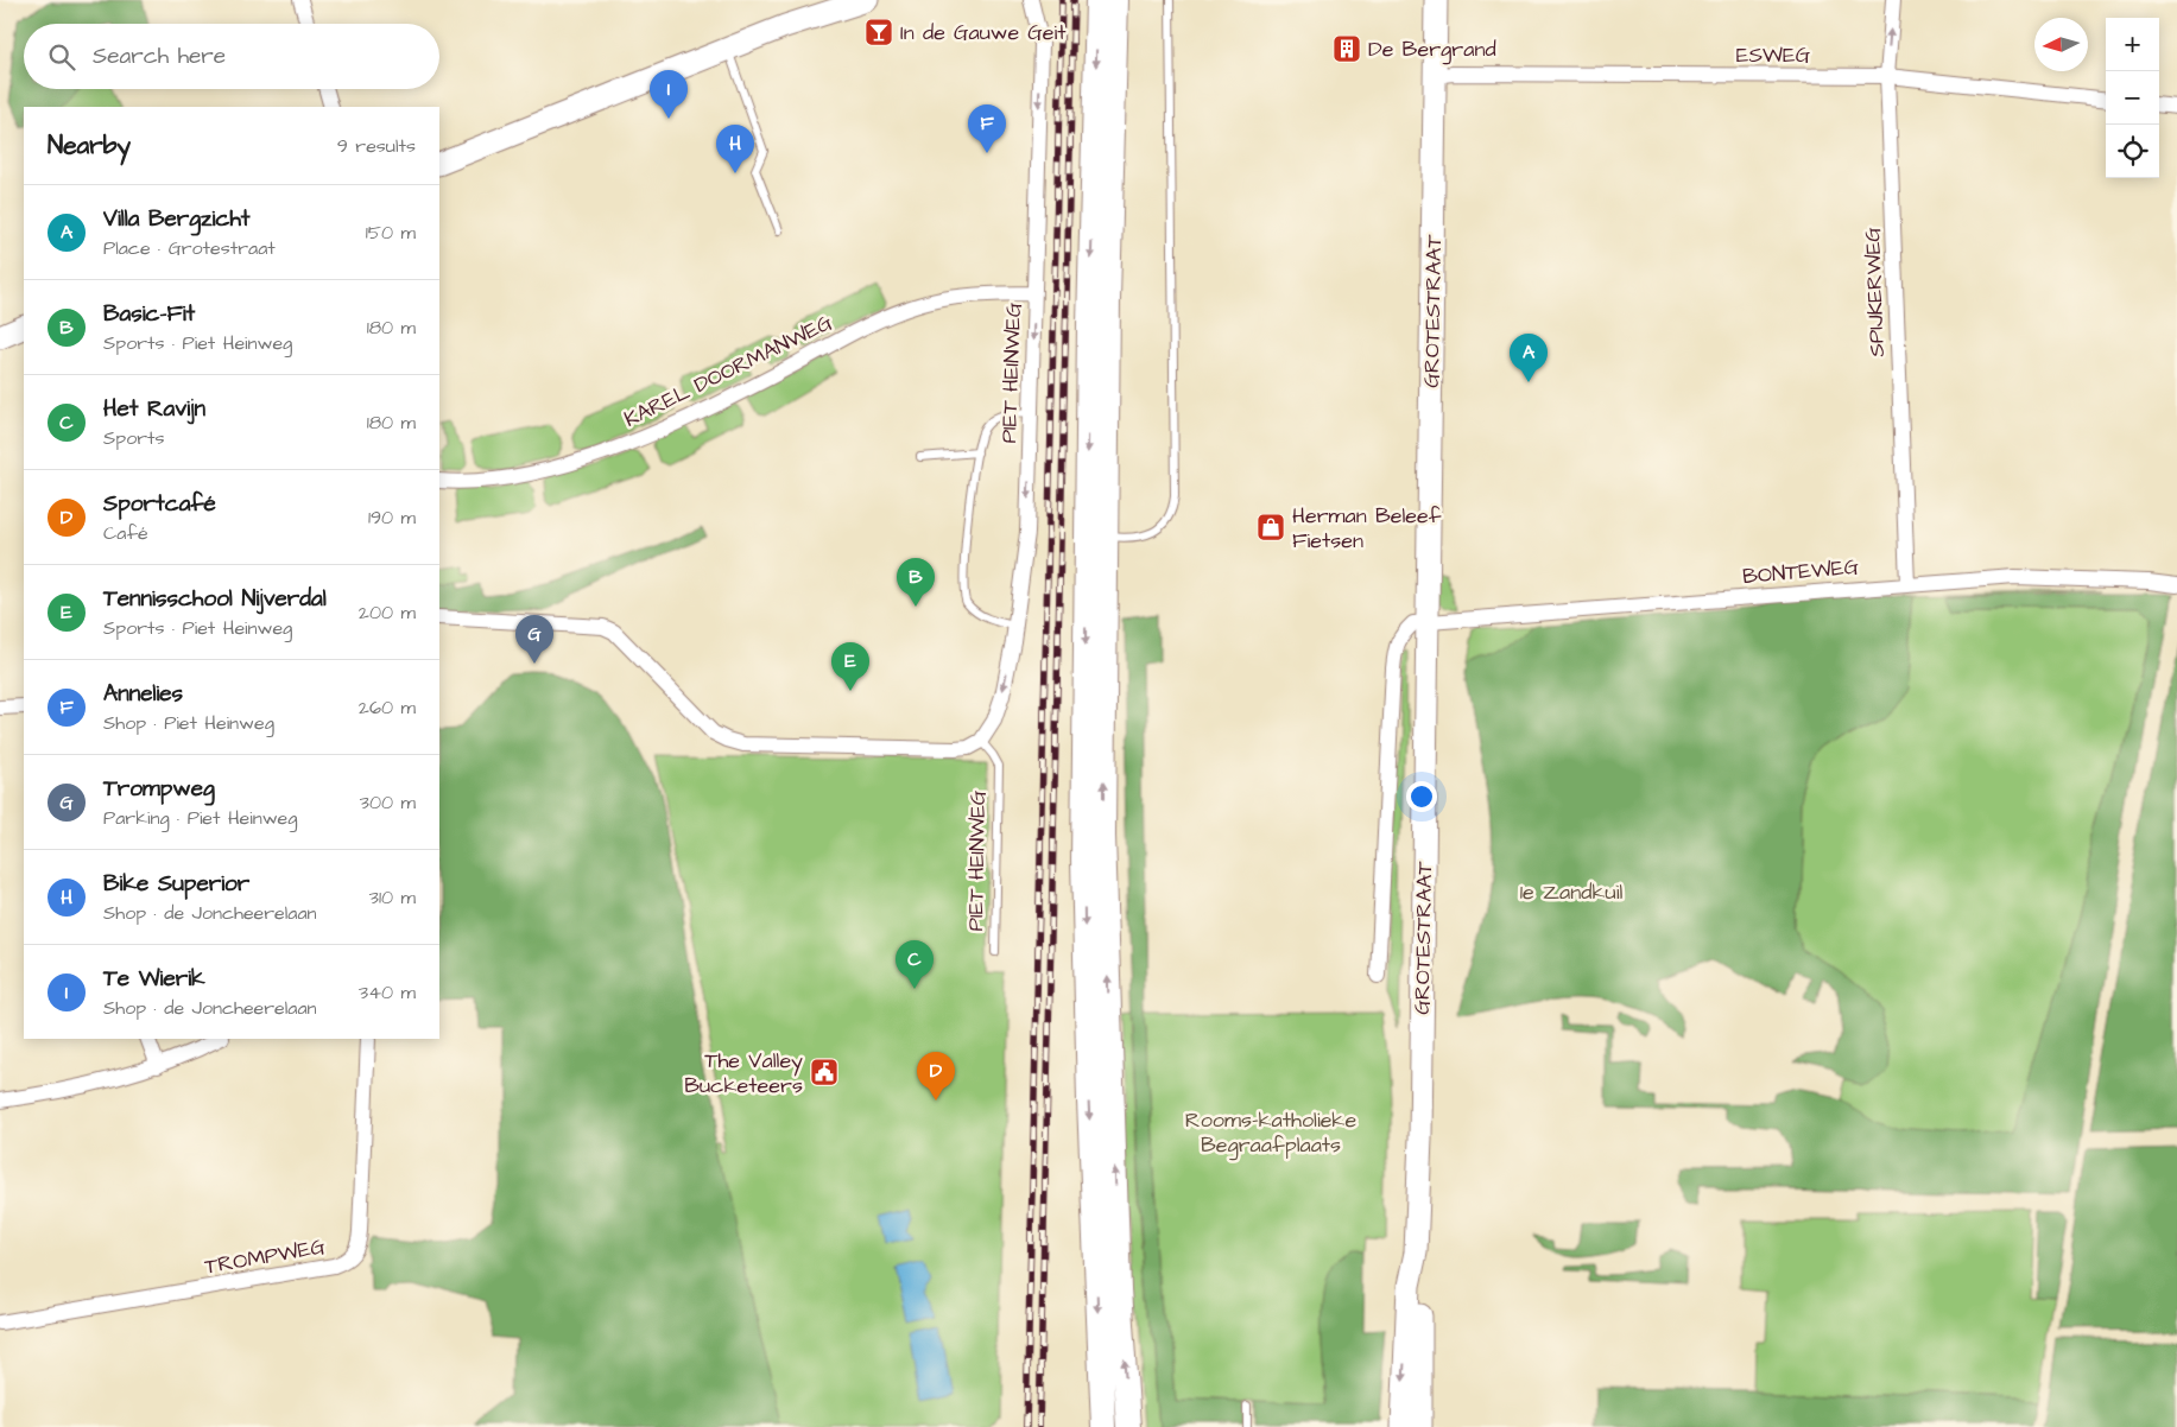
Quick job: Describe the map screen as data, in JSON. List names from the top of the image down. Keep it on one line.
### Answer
{"streets":{"street":["ESWEG","SPIJKERWEG","GROTESTRAAT","KAREL DOORMANWEG","PIET HEINWEG","BONTEWEG","TROMPWEG"]},"crossings":[["ESWEG","SPIJKERWEG"],["ESWEG","GROTESTRAAT"],["SPIJKERWEG","BONTEWEG"],["GROTESTRAAT","BONTEWEG"],["KAREL DOORMANWEG","PIET HEINWEG"]],"one_way":["PIET HEINWEG"],"parks":["1e Zandkuil","Rooms-katholieke Begraafplaats"],"places":{"bar":["In de Gauwe Geit"],"building":["De Bergrand"],"shop":["Herman Beleef Fietsen"],"public building":["The Valley Bucketeers"]},"north":"left","page":{"map_buttons":["+","−"],"search":"Search here","pins":["I","F","H","A","B","G","E","C","D"],"heading":["Nearby","9 results"],"list":[{"mark":"A","name":"Villa Bergzicht","note":"Place · Grotestraat","value":"150 m"},{"mark":"B","name":"Basic-Fit","note":"Sports · Piet Heinweg","value":"180 m"},{"mark":"C","name":"Het Ravijn","note":"Sports","value":"180 m"},{"mark":"D","name":"Sportcafé","note":"Café","value":"190 m"},{"mark":"E","name":"Tennisschool Nijverdal","note":"Sports · Piet Heinweg","value":"200 m"},{"mark":"F","name":"Annelies","note":"Shop · Piet Heinweg","value":"260 m"},{"mark":"G","name":"Trompweg","note":"Parking · Piet Heinweg","value":"300 m"},{"mark":"H","name":"Bike Superior","note":"Shop · de Joncheerelaan","value":"310 m"},{"mark":"I","name":"Te Wierik","note":"Shop · de Joncheerelaan","value":"340 m"}]}}
